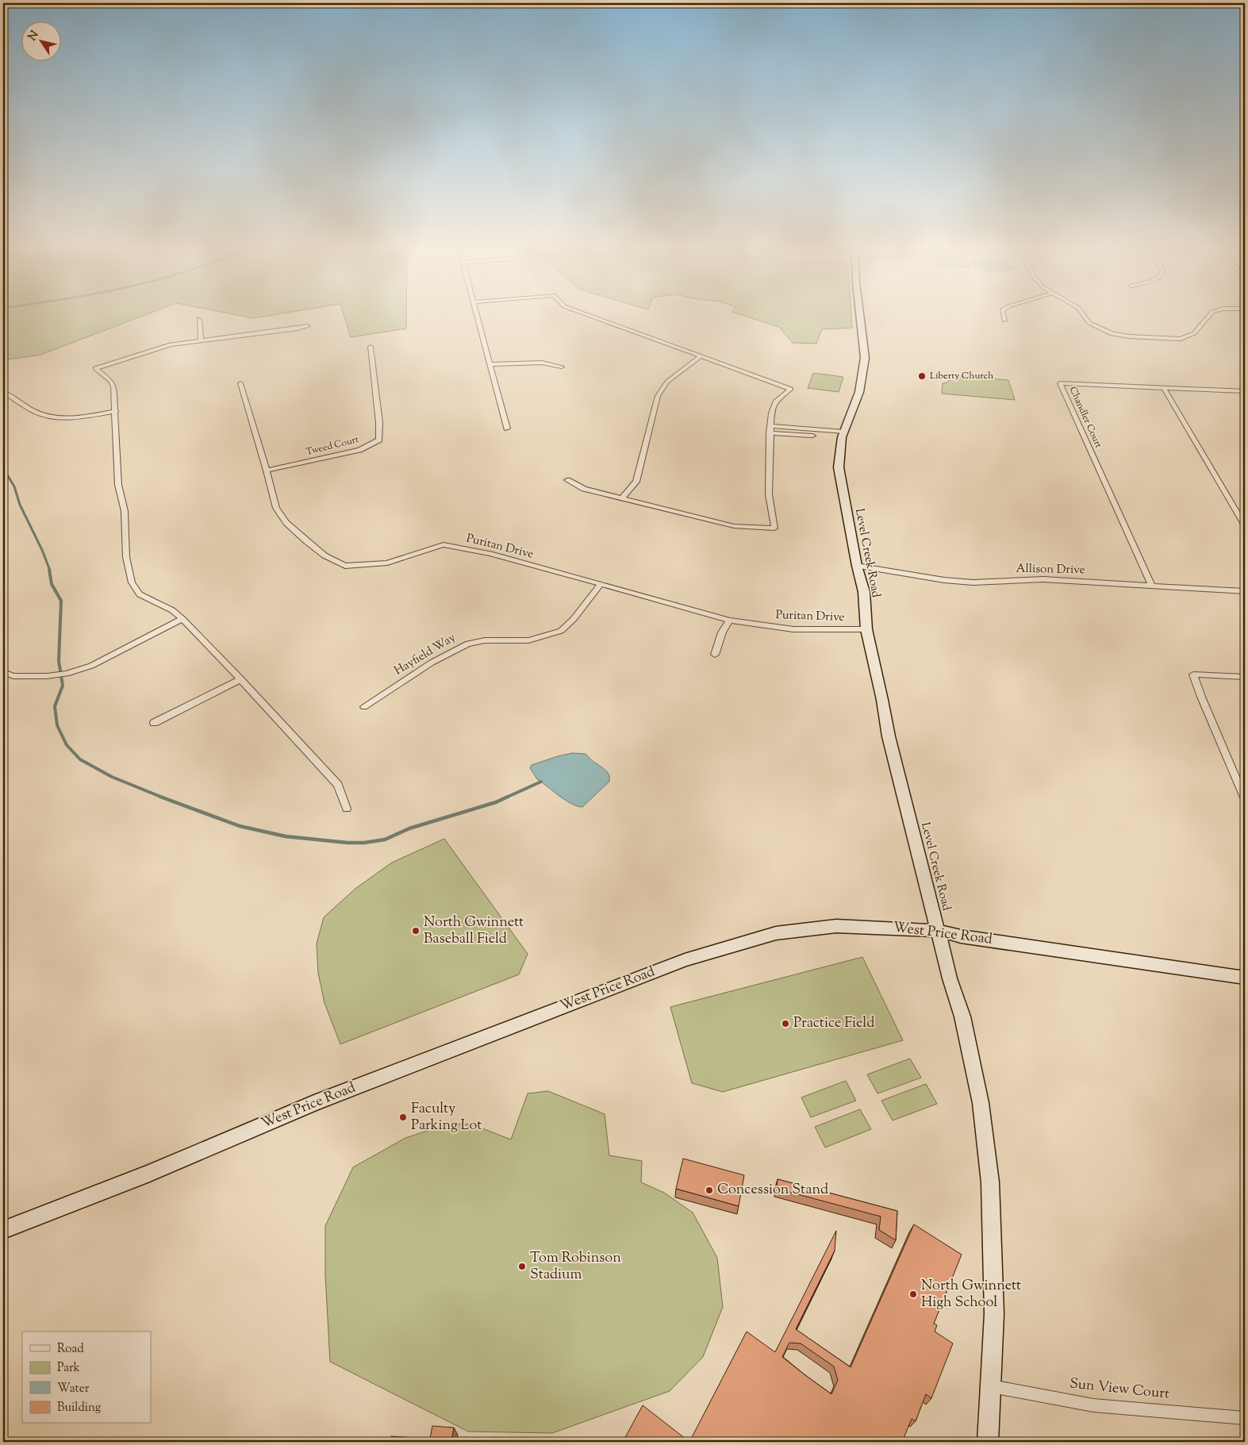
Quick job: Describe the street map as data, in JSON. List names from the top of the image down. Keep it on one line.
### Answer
{"streets":{"street":["Chandler Court","Tweed Court","Puritan Drive","Level Creek Road","Allison Drive","Hayfield Way","West Price Road","Sun View Court"]},"crossings":[["Chandler Court","Allison Drive"],["Tweed Court","Puritan Drive"],["Puritan Drive","Level Creek Road"],["Puritan Drive","Hayfield Way"],["Level Creek Road","Allison Drive"],["Level Creek Road","West Price Road"],["Level Creek Road","Sun View Court"]],"places":["Liberty Church","North Gwinnett Baseball Field","Practice Field","Faculty Parking Lot","Concession Stand","Tom Robinson Stadium","North Gwinnett High School"],"legend":["Road","Park","Water","Building"],"north":"top left"}
